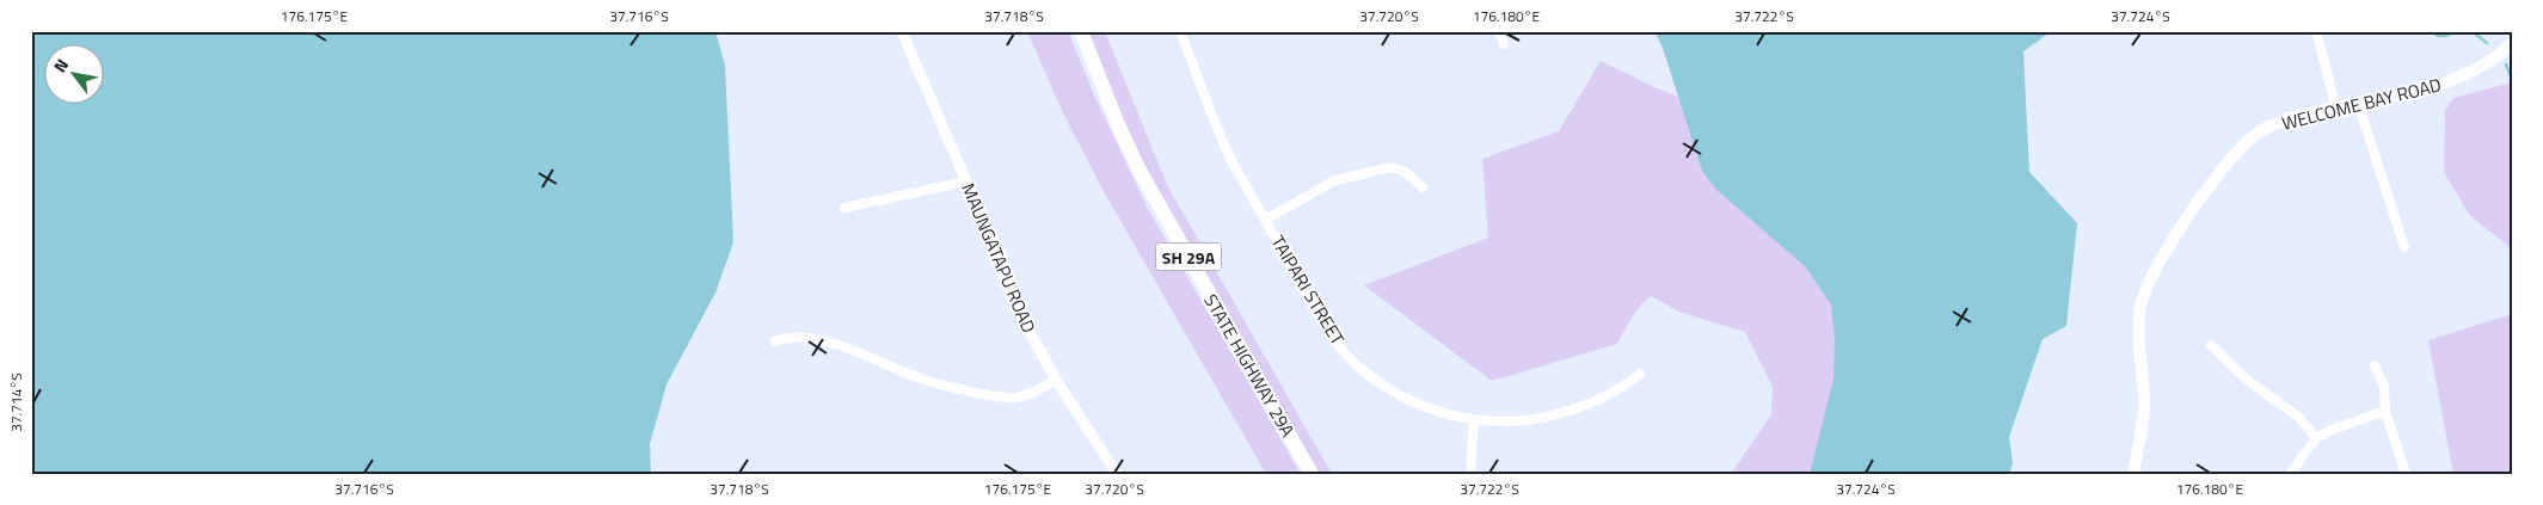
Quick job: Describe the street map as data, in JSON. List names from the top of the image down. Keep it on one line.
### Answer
{"streets":{"highway":["SH 29A","STATE HIGHWAY 29A"],"main road":["WELCOME BAY ROAD"],"street":["MAUNGATAPU ROAD","TAIPARI STREET"]},"north":"top left","coordinates":["176.175°E","37.716°S","37.718°S","37.720°S","176.180°E","37.722°S","37.724°S","37.714°S"]}
